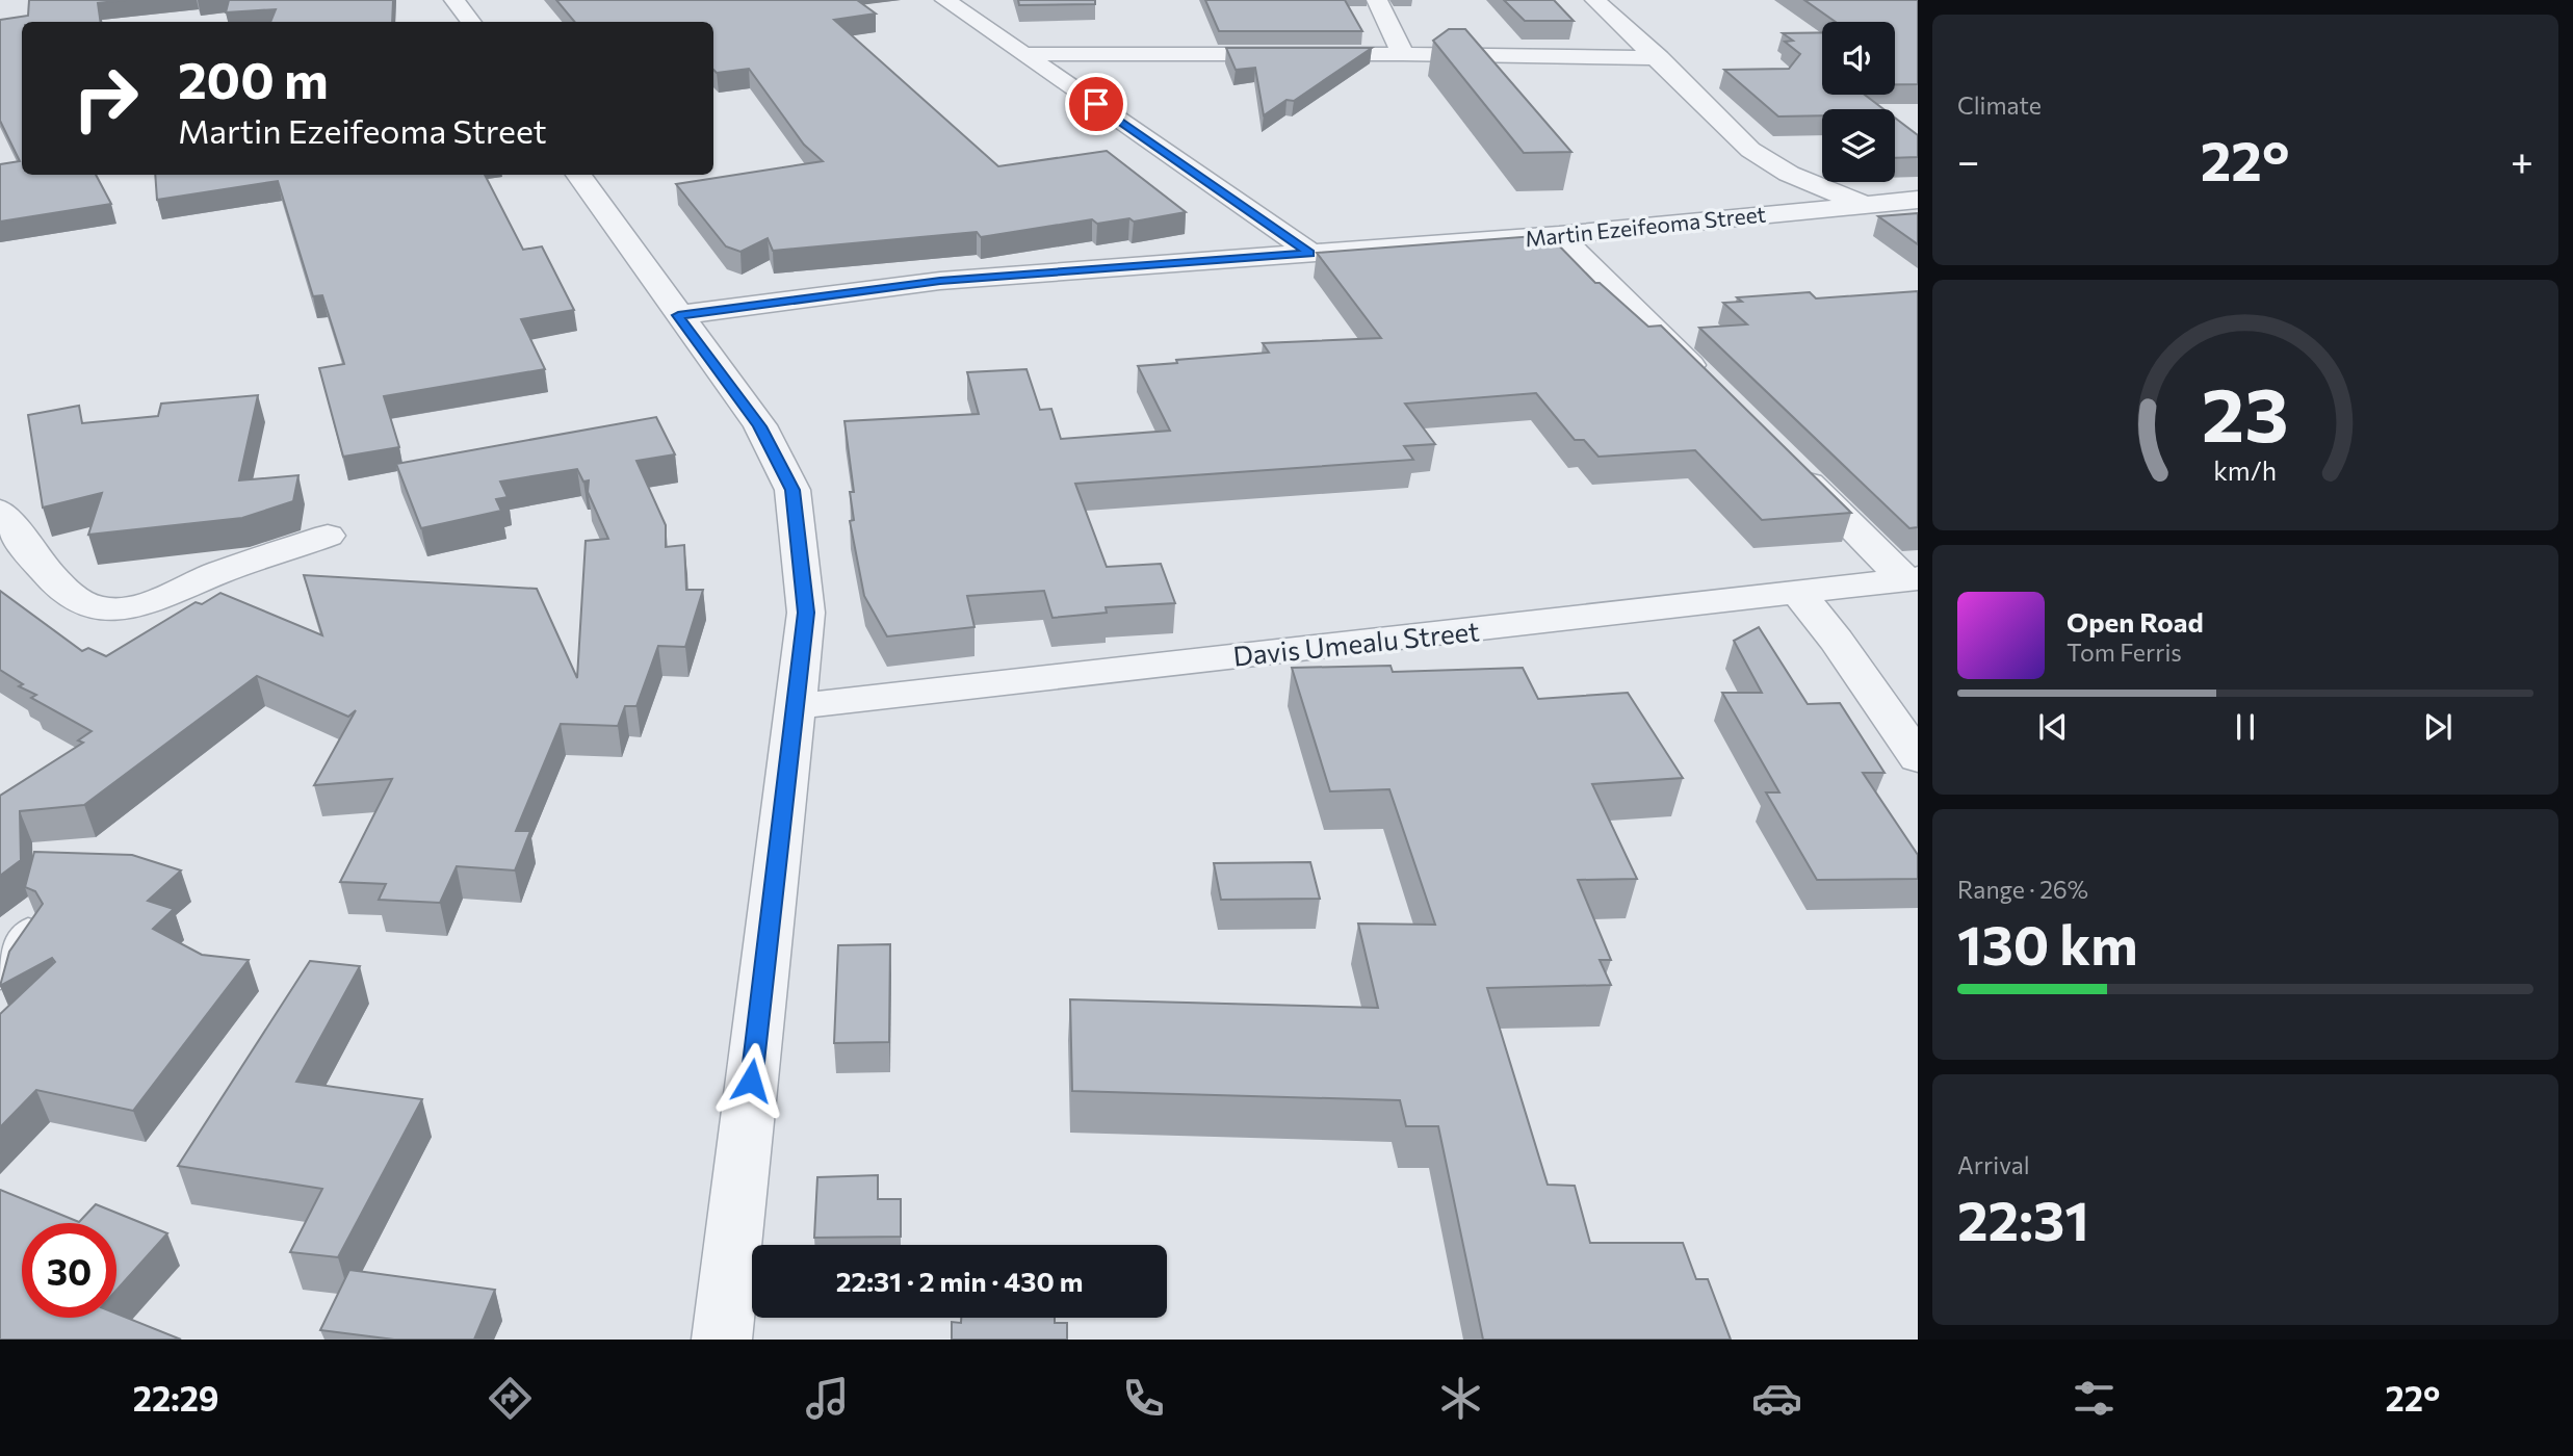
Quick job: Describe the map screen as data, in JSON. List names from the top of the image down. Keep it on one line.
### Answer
{"streets":{"street":["Martin Ezeifeoma Street","Davis Umealu Street"]},"page":{"tile":["Climate",["Range · 26%","130 km"],["Arrival","22:31"]],"turn":["200 m","Martin Ezeifeoma Street"],"heat":["−","22°","+"],"song":["Open Road","Tom Ferris"],"limit":"30","trip":"22:31 · 2 min · 430 m","tabs":["22:29","22°"],"gauge":["23","km/h"]}}
